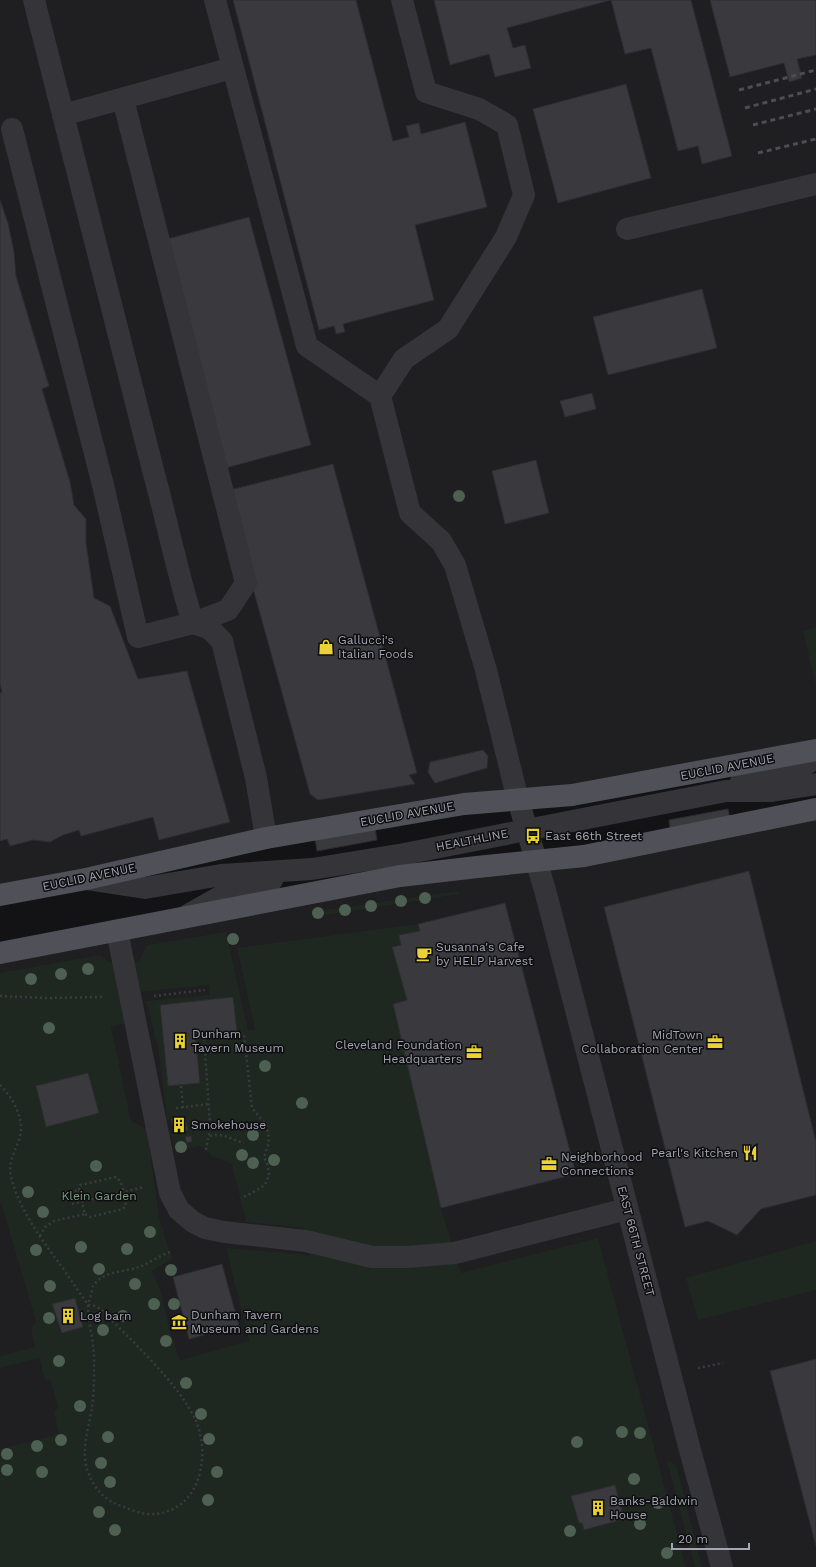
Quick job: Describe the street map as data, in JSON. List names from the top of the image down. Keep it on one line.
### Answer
{"streets":{"main road":["EUCLID AVENUE"],"street":["HEALTHLINE","EAST 66TH STREET"]},"crossings":[["EUCLID AVENUE","HEALTHLINE"],["EUCLID AVENUE","EAST 66TH STREET"],["HEALTHLINE","EAST 66TH STREET"]],"parks":["Klein Garden"],"places":{"shop":["Gallucci's Italian Foods"],"bus stop":["East 66th Street"],"cafe":["Susanna's Cafe by HELP Harvest"],"building":["Dunham Tavern Museum","Smokehouse","Log barn","Banks-Baldwin House"],"office":["MidTown Collaboration Center","Cleveland Foundation Headquarters","Neighborhood Connections"],"restaurant":["Pearl's Kitchen"],"museum":["Dunham Tavern Museum and Gardens"]},"scale_bar":"20 m"}
